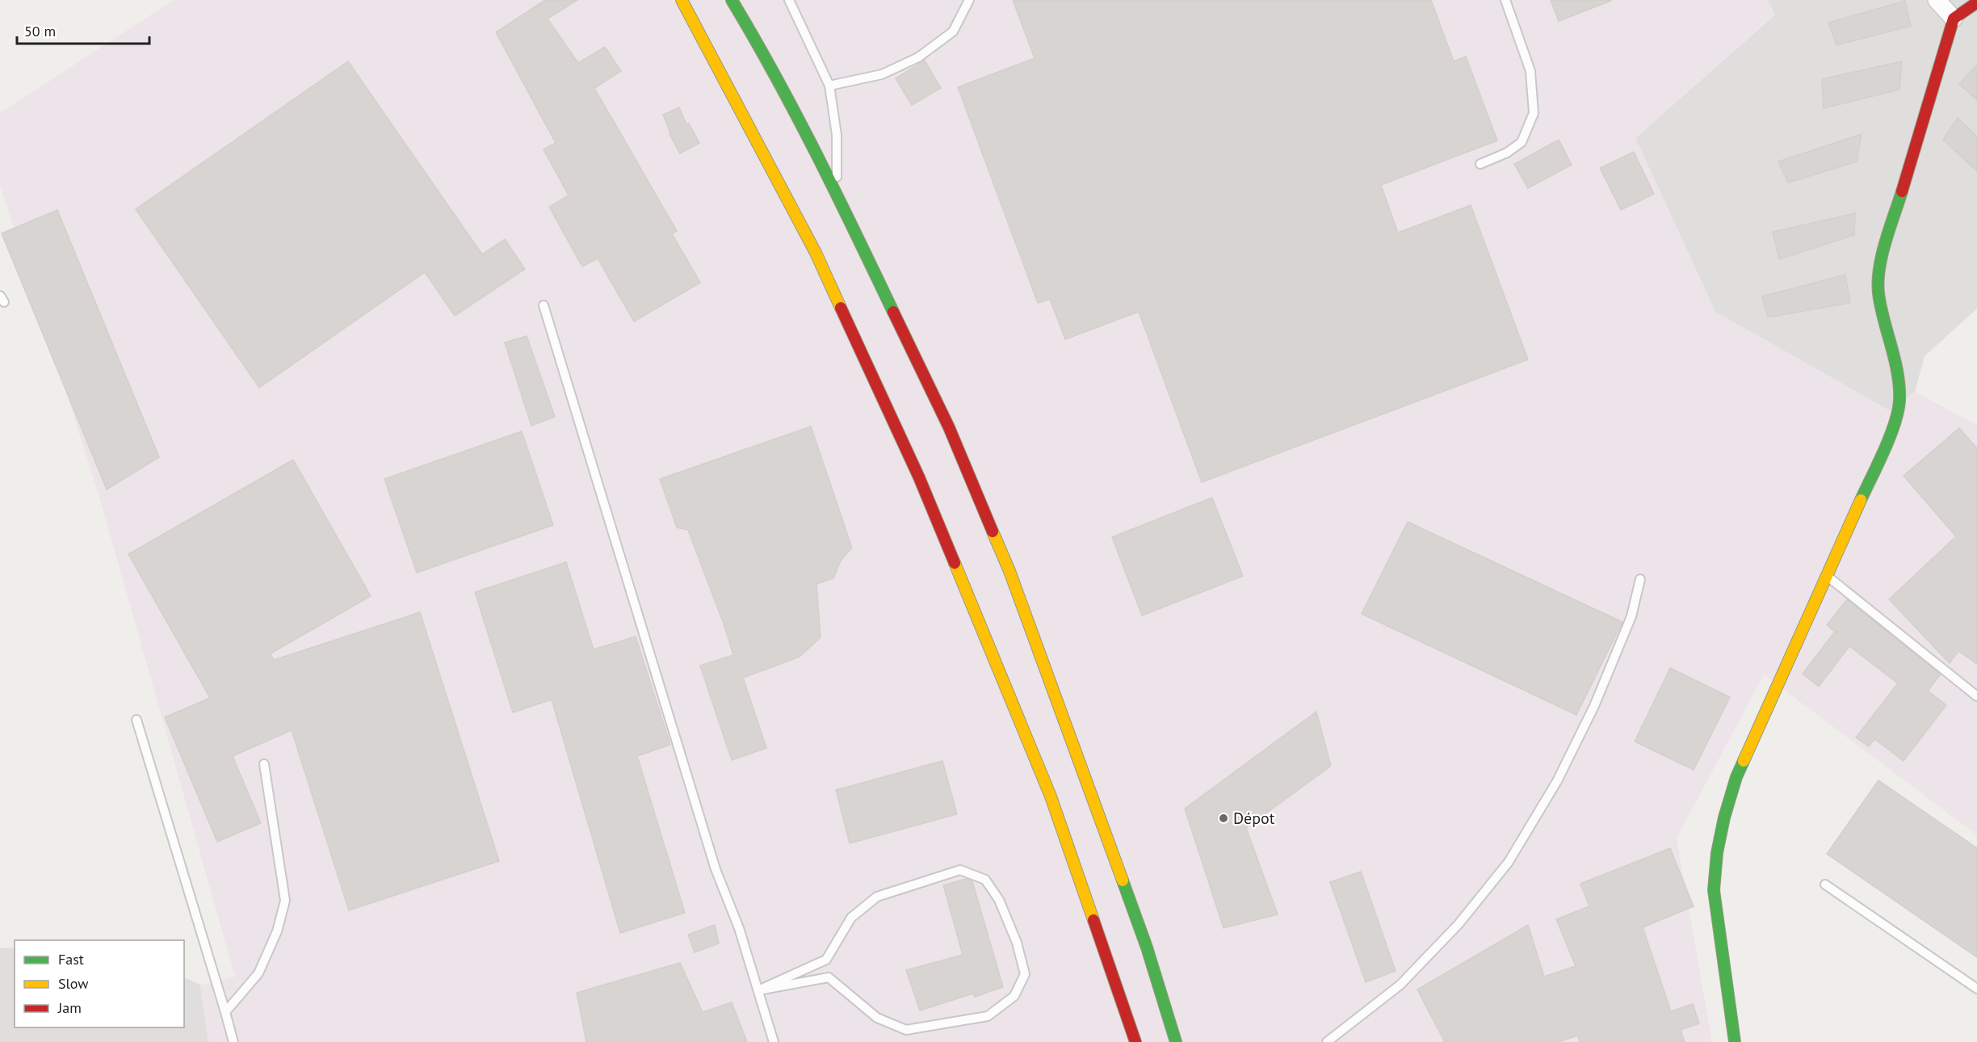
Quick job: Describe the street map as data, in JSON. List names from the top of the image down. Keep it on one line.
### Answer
{"places":["Dépot"],"legend":["Fast","Slow","Jam"],"scale_bar":"50 m"}
